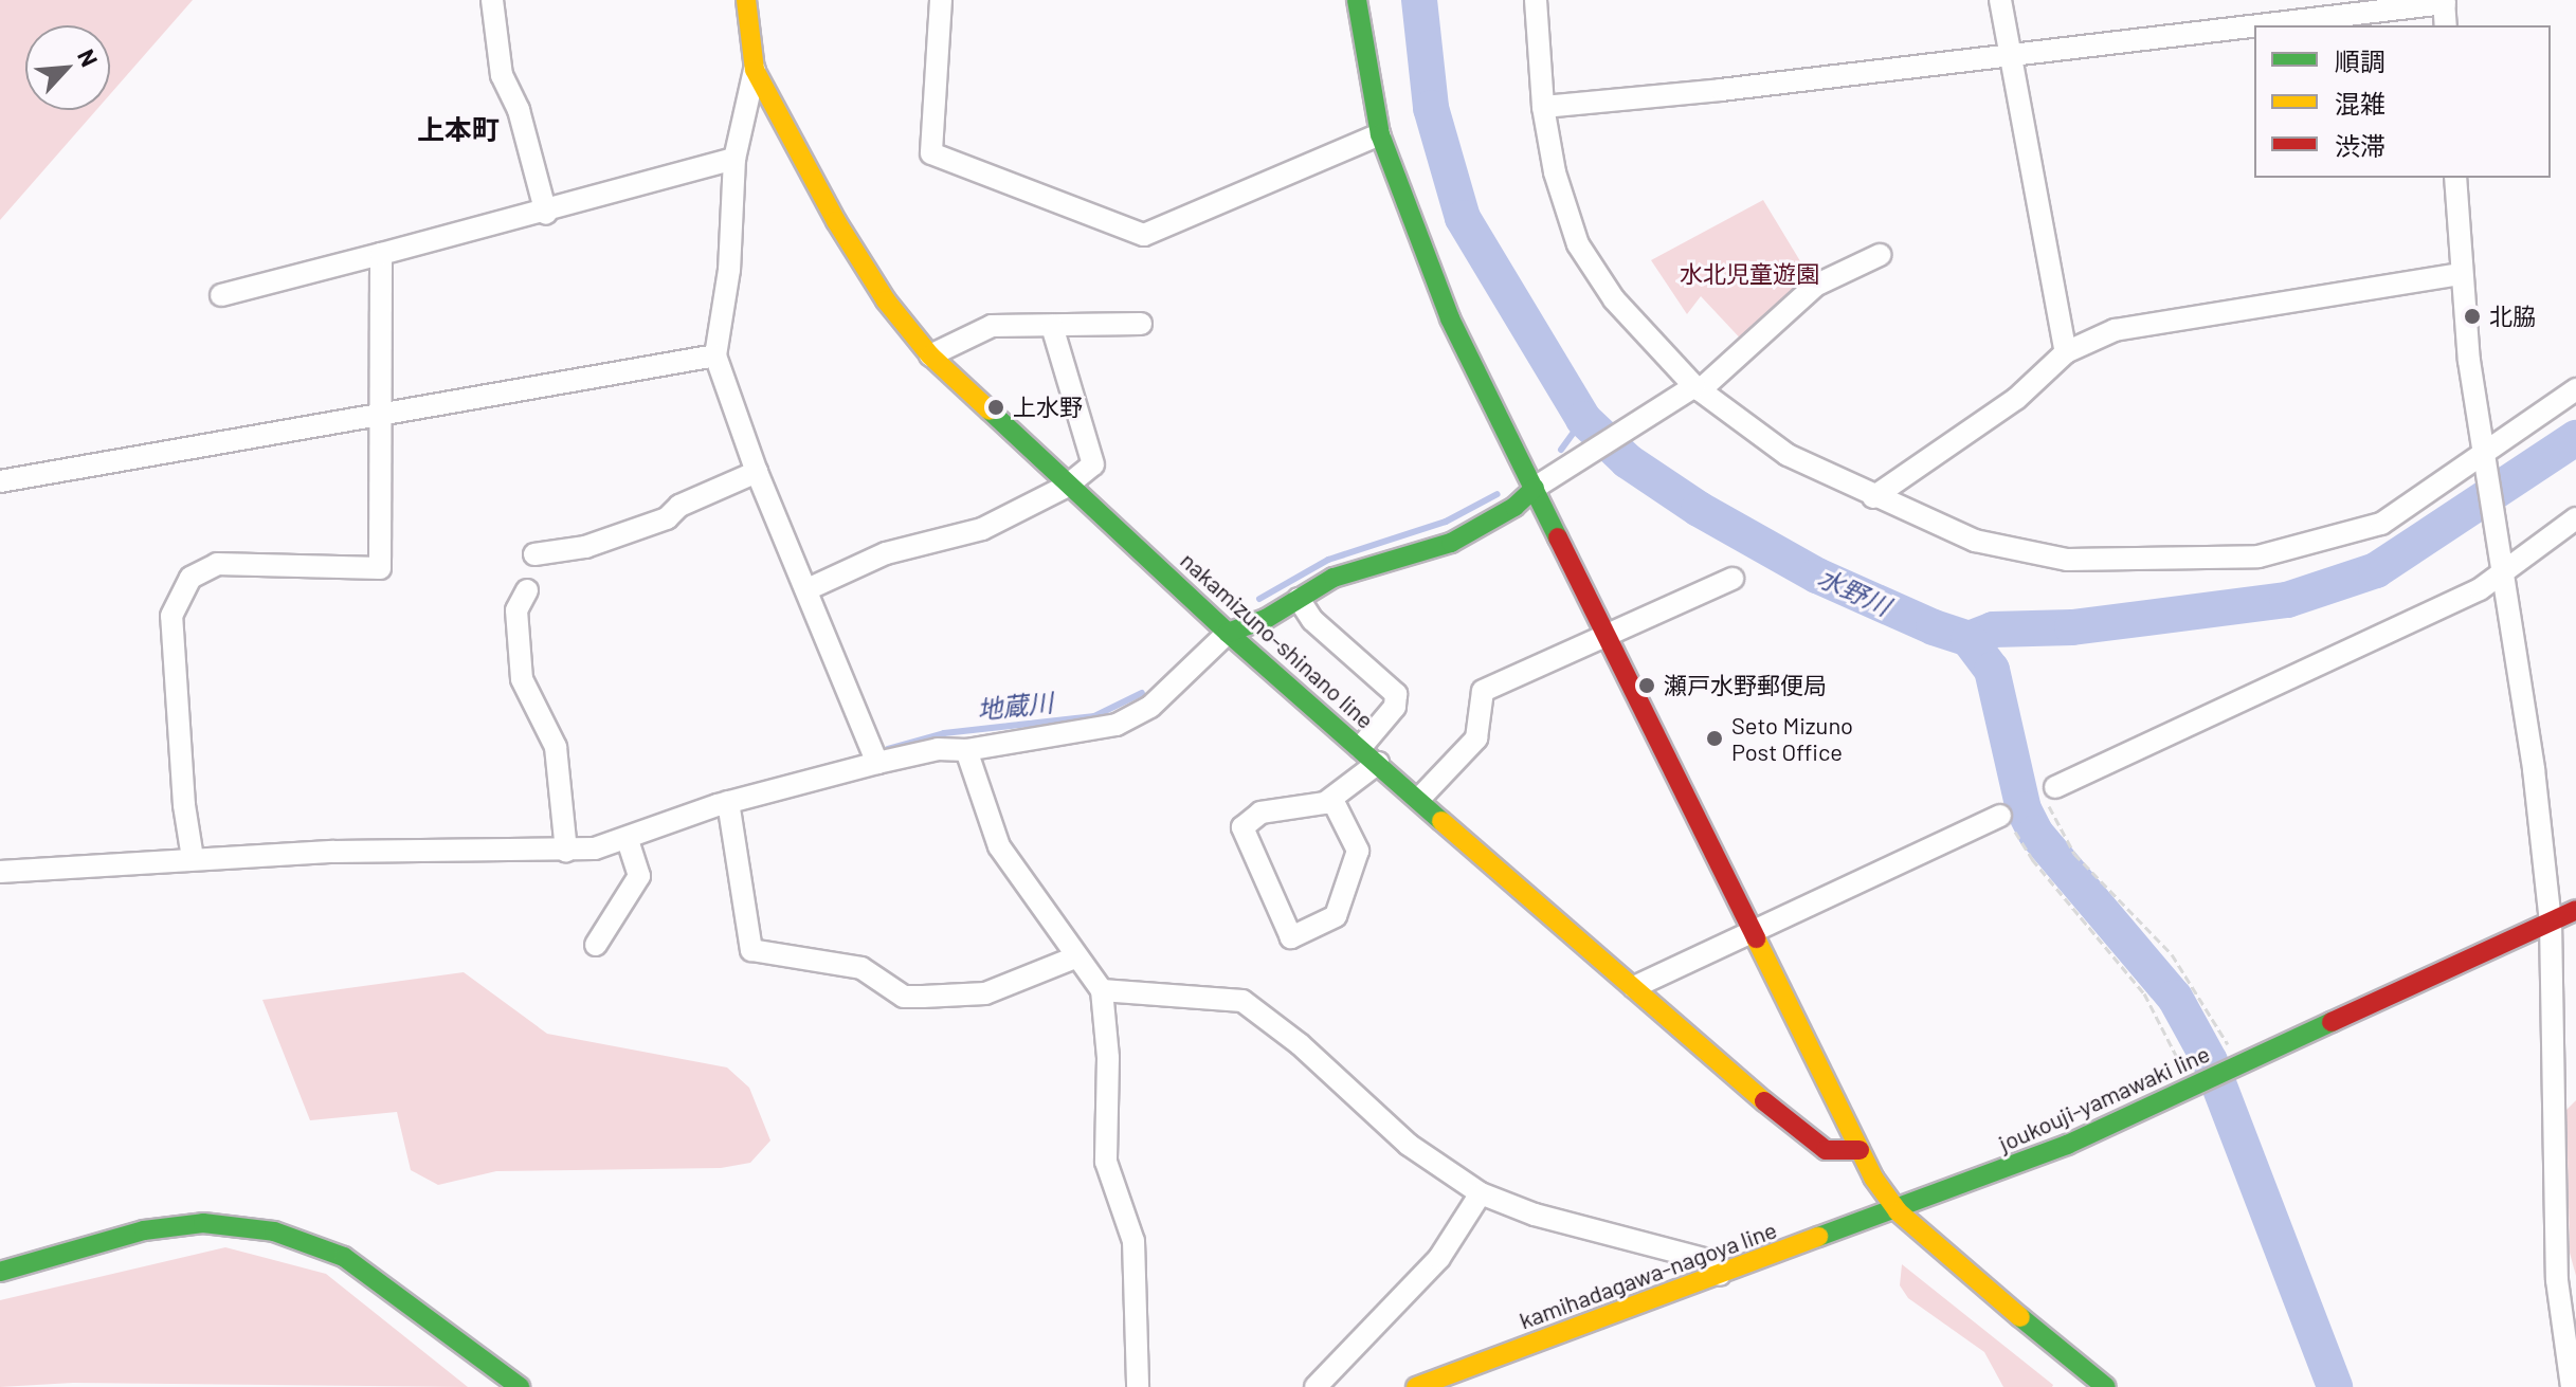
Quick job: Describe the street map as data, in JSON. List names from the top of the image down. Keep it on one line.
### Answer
{"streets":{"main road":["nakamizuno-shinano line","joukouji-yamawaki line","kamihadagawa-nagoya line"]},"crossings":[["joukouji-yamawaki line","kamihadagawa-nagoya line"]],"districts":["上本町"],"water":["水野川","地蔵川"],"parks":["水北児童遊園"],"places":["北脇","上水野","瀬戸水野郵便局","Seto Mizuno Post Office"],"legend":["順調","混雑","渋滞"],"north":"top right"}
